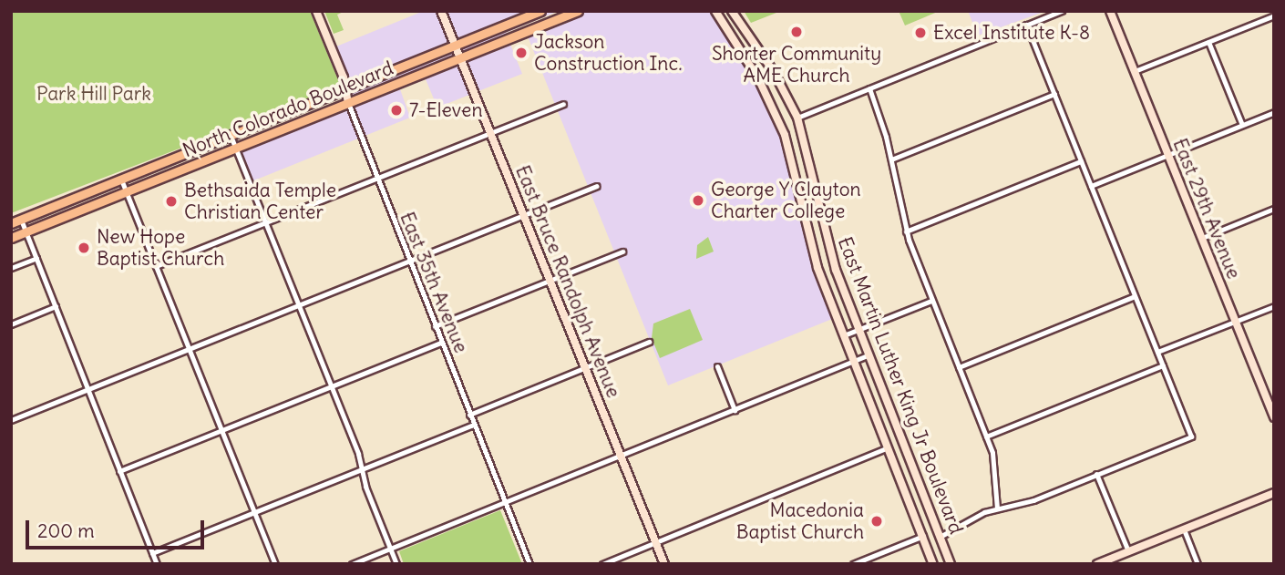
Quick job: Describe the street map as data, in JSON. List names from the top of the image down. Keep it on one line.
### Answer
{"streets":{"main road":["North Colorado Boulevard"],"street":["East 29th Avenue","East Bruce Randolph Avenue","East 35th Avenue","East Martin Luther King Jr Boulevard"]},"crossings":[["North Colorado Boulevard","East Bruce Randolph Avenue"],["North Colorado Boulevard","East 35th Avenue"]],"parks":["Park Hill Park"],"places":["Shorter Community AME Church","Excel Institute K-8","Jackson Construction Inc.","7-Eleven","George Y Clayton Charter College","Bethsaida Temple Christian Center","New Hope Baptist Church","Macedonia Baptist Church"],"scale_bar":"200 m"}
